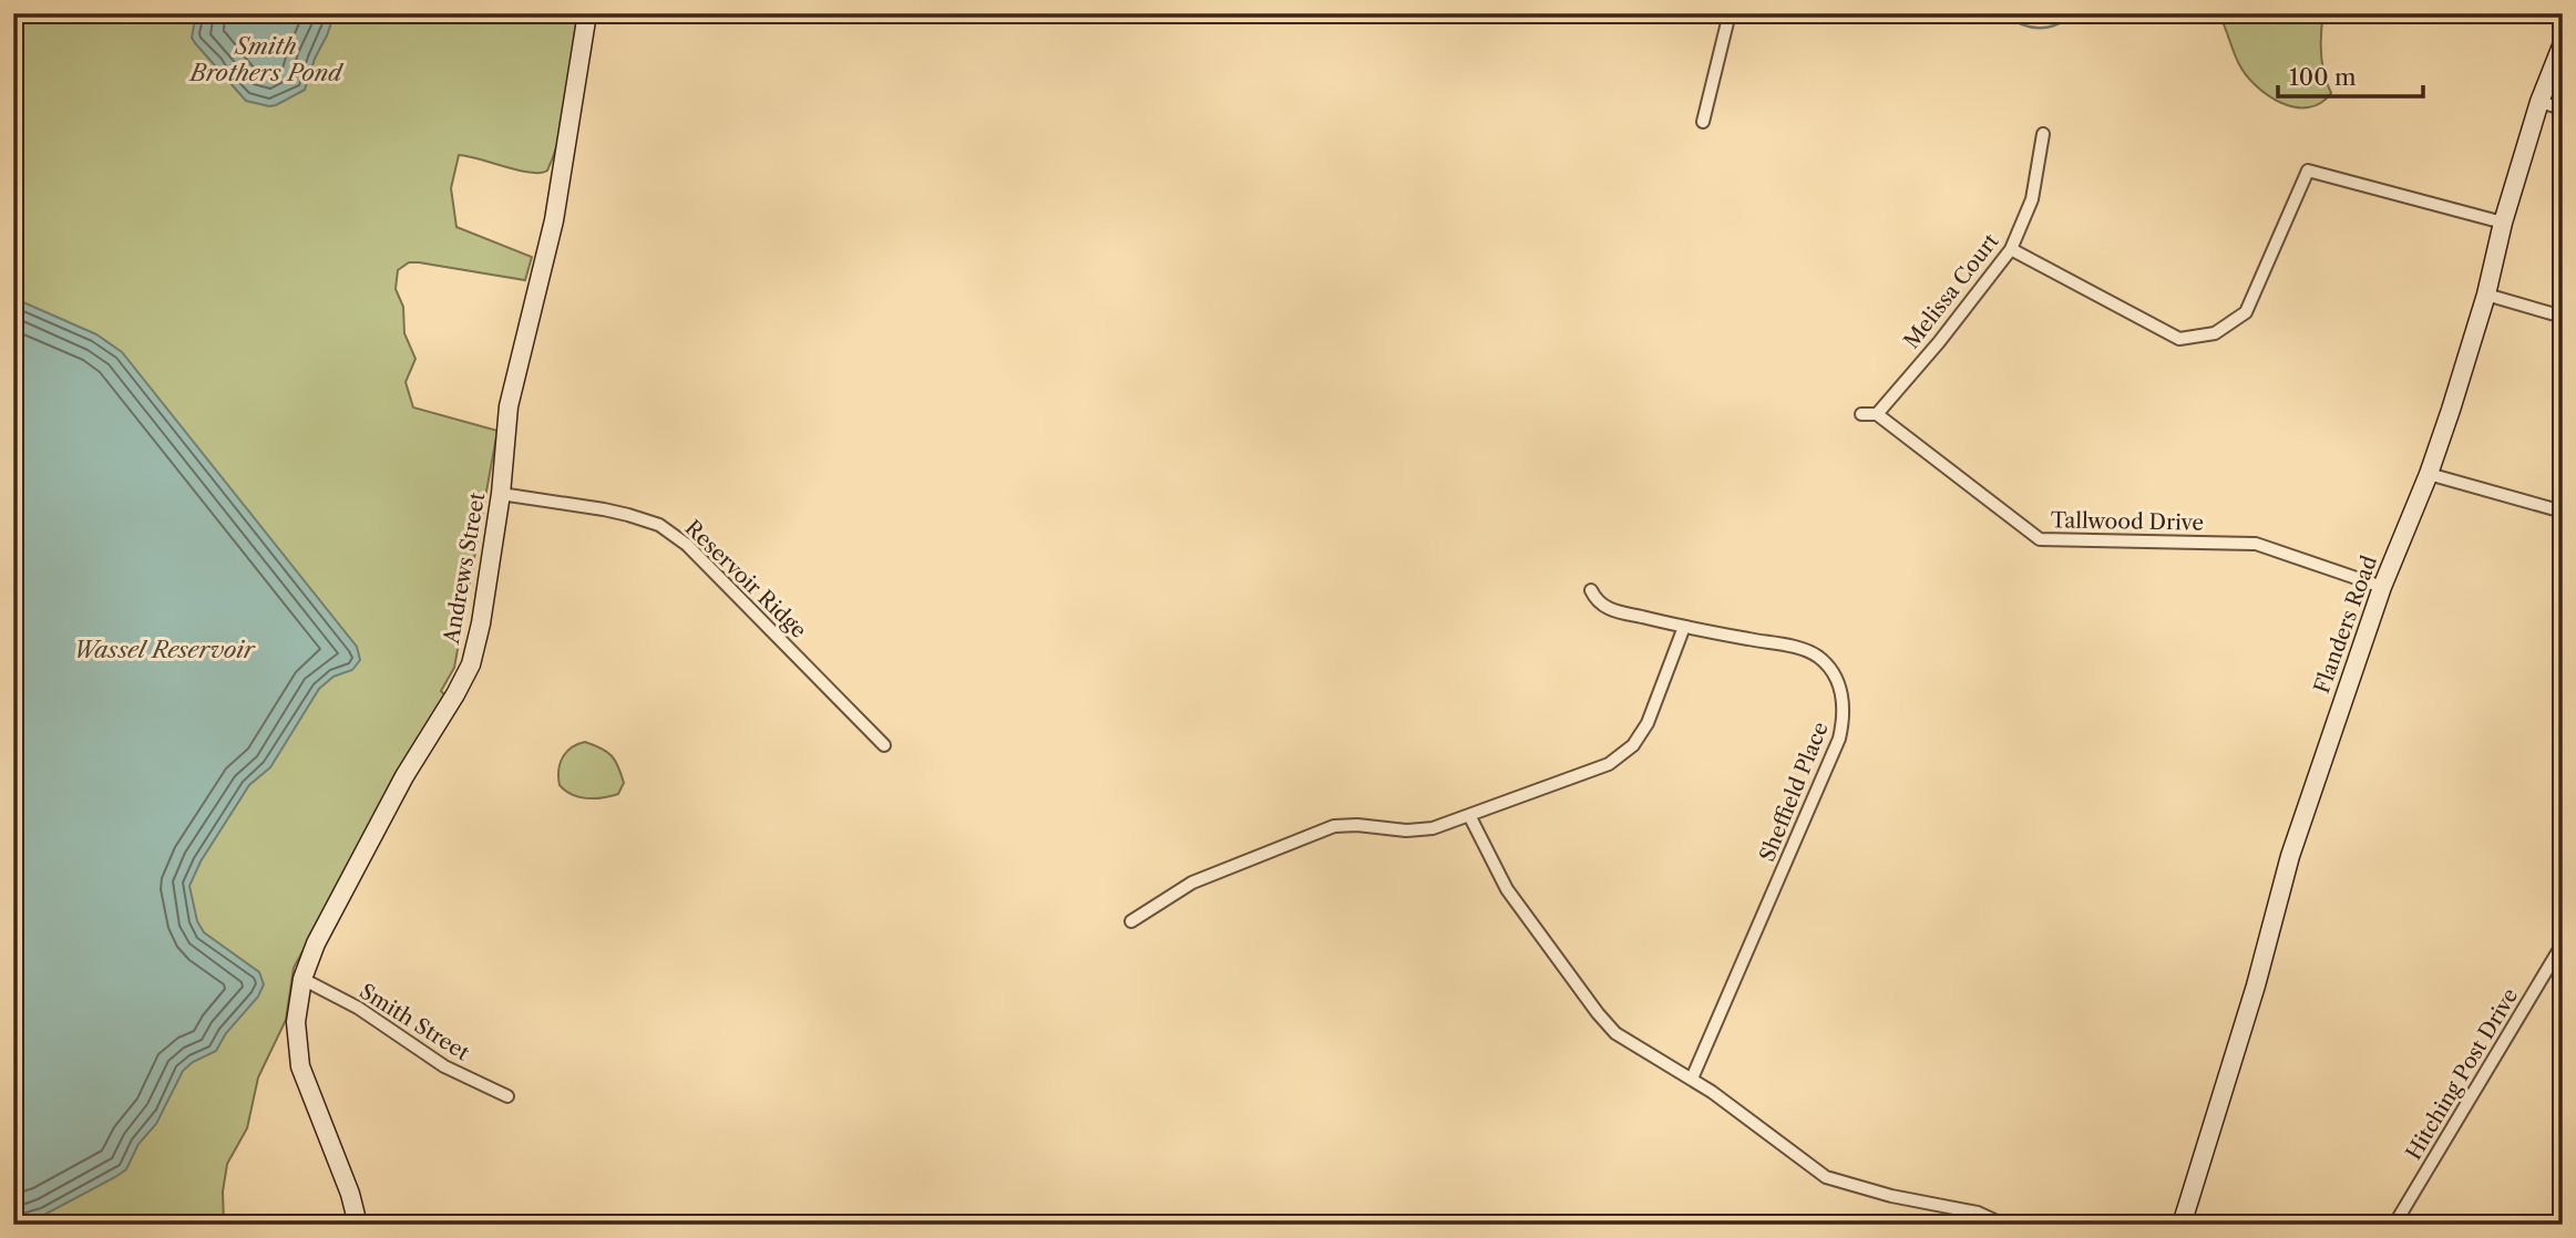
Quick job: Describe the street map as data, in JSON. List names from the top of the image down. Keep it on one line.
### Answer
{"streets":{"street":["Melissa Court","Tallwood Drive","Andrews Street","Reservoir Ridge","Flanders Road","Sheffield Place","Smith Street","Hitching Post Drive"]},"crossings":[["Melissa Court","Tallwood Drive"],["Tallwood Drive","Flanders Road"],["Andrews Street","Reservoir Ridge"],["Andrews Street","Smith Street"]],"water":["Smith Brothers Pond","Wassel Reservoir"],"scale_bar":"100 m"}
